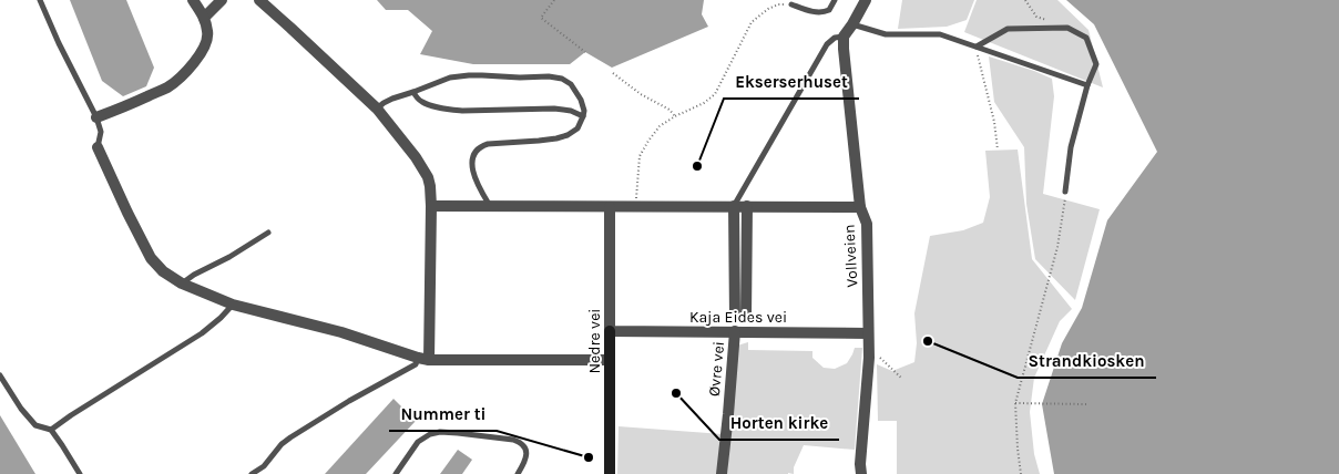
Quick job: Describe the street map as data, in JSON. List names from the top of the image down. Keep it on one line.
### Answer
{"streets":{"main road":["Nedre vei"],"street":["Vollveien","Kaja Eides vei","Øvre vei"]},"crossings":[["Vollveien","Kaja Eides vei"],["Kaja Eides vei","Nedre vei"],["Kaja Eides vei","Øvre vei"]],"places":["Ekserserhuset","Strandkiosken","Horten kirke","Nummer ti"]}
